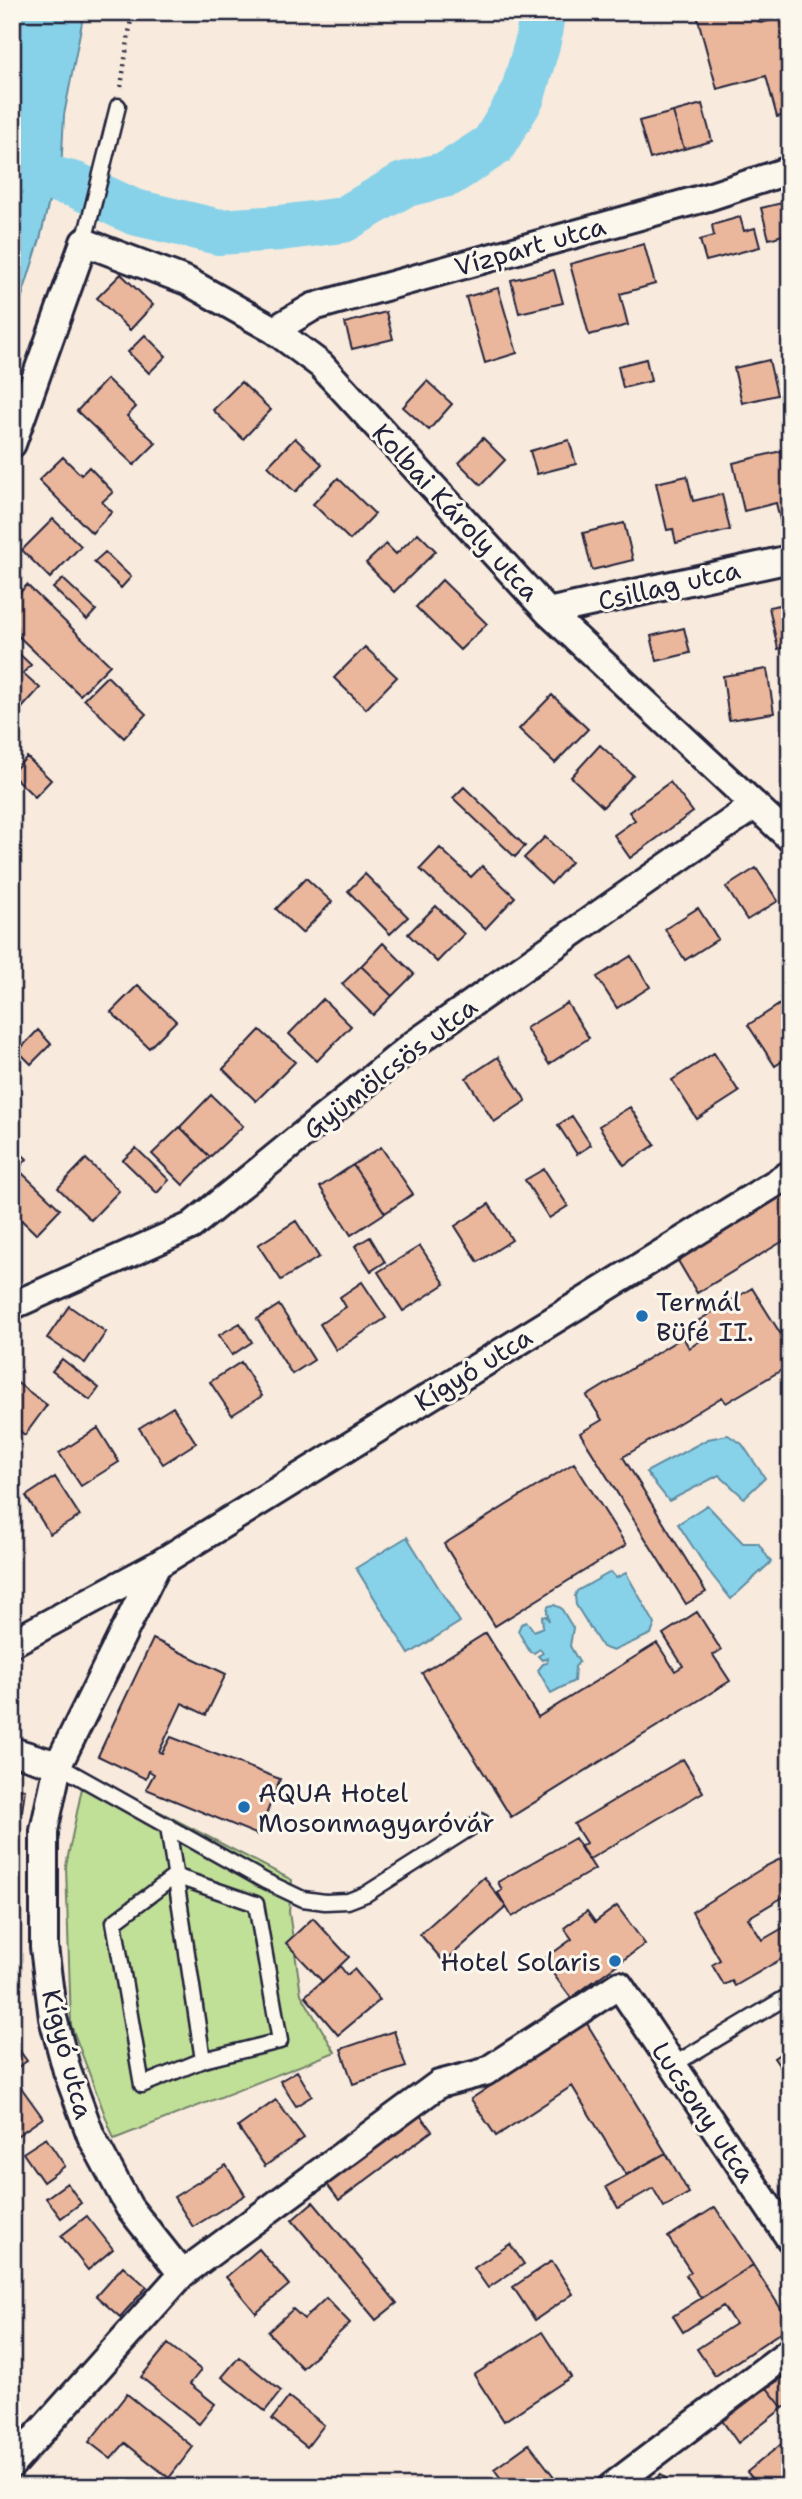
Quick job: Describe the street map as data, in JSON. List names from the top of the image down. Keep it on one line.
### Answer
{"streets":{"street":["Vízpart utca","Kolbai Károly utca","Csillag utca","Gyümölcsös utca","Kígyó utca","Lucsony utca"]},"crossings":[["Vízpart utca","Kolbai Károly utca"],["Kolbai Károly utca","Csillag utca"],["Kolbai Károly utca","Gyümölcsös utca"],["Kígyó utca","Lucsony utca"]],"places":["Termál Büfé II.","AQUA Hotel Mosonmagyaróvár","Hotel Solaris"]}
